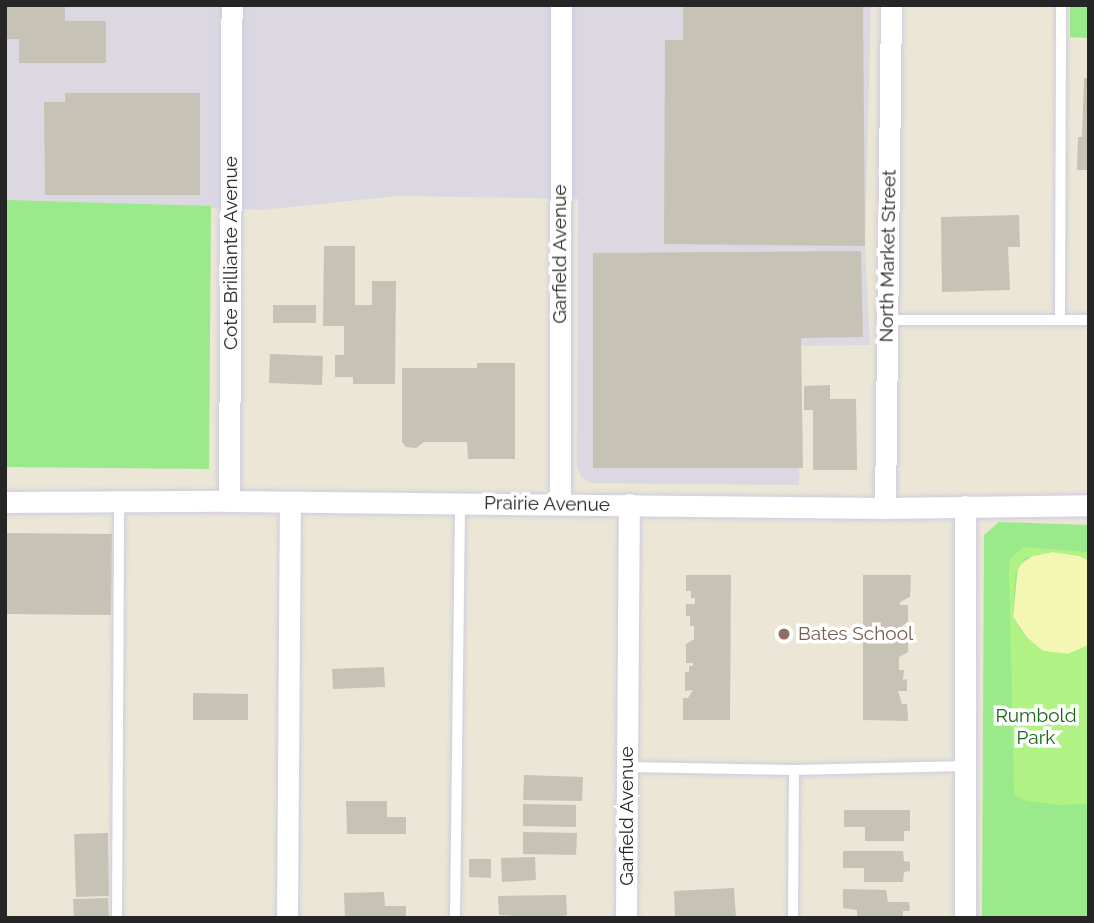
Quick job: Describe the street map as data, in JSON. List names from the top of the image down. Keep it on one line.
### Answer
{"streets":{"street":["Cote Brilliante Avenue","Garfield Avenue","North Market Street","Prairie Avenue"]},"crossings":[["Cote Brilliante Avenue","Prairie Avenue"],["Garfield Avenue","Prairie Avenue"],["North Market Street","Prairie Avenue"]],"parks":["Rumbold Park"],"places":["Bates School"]}
